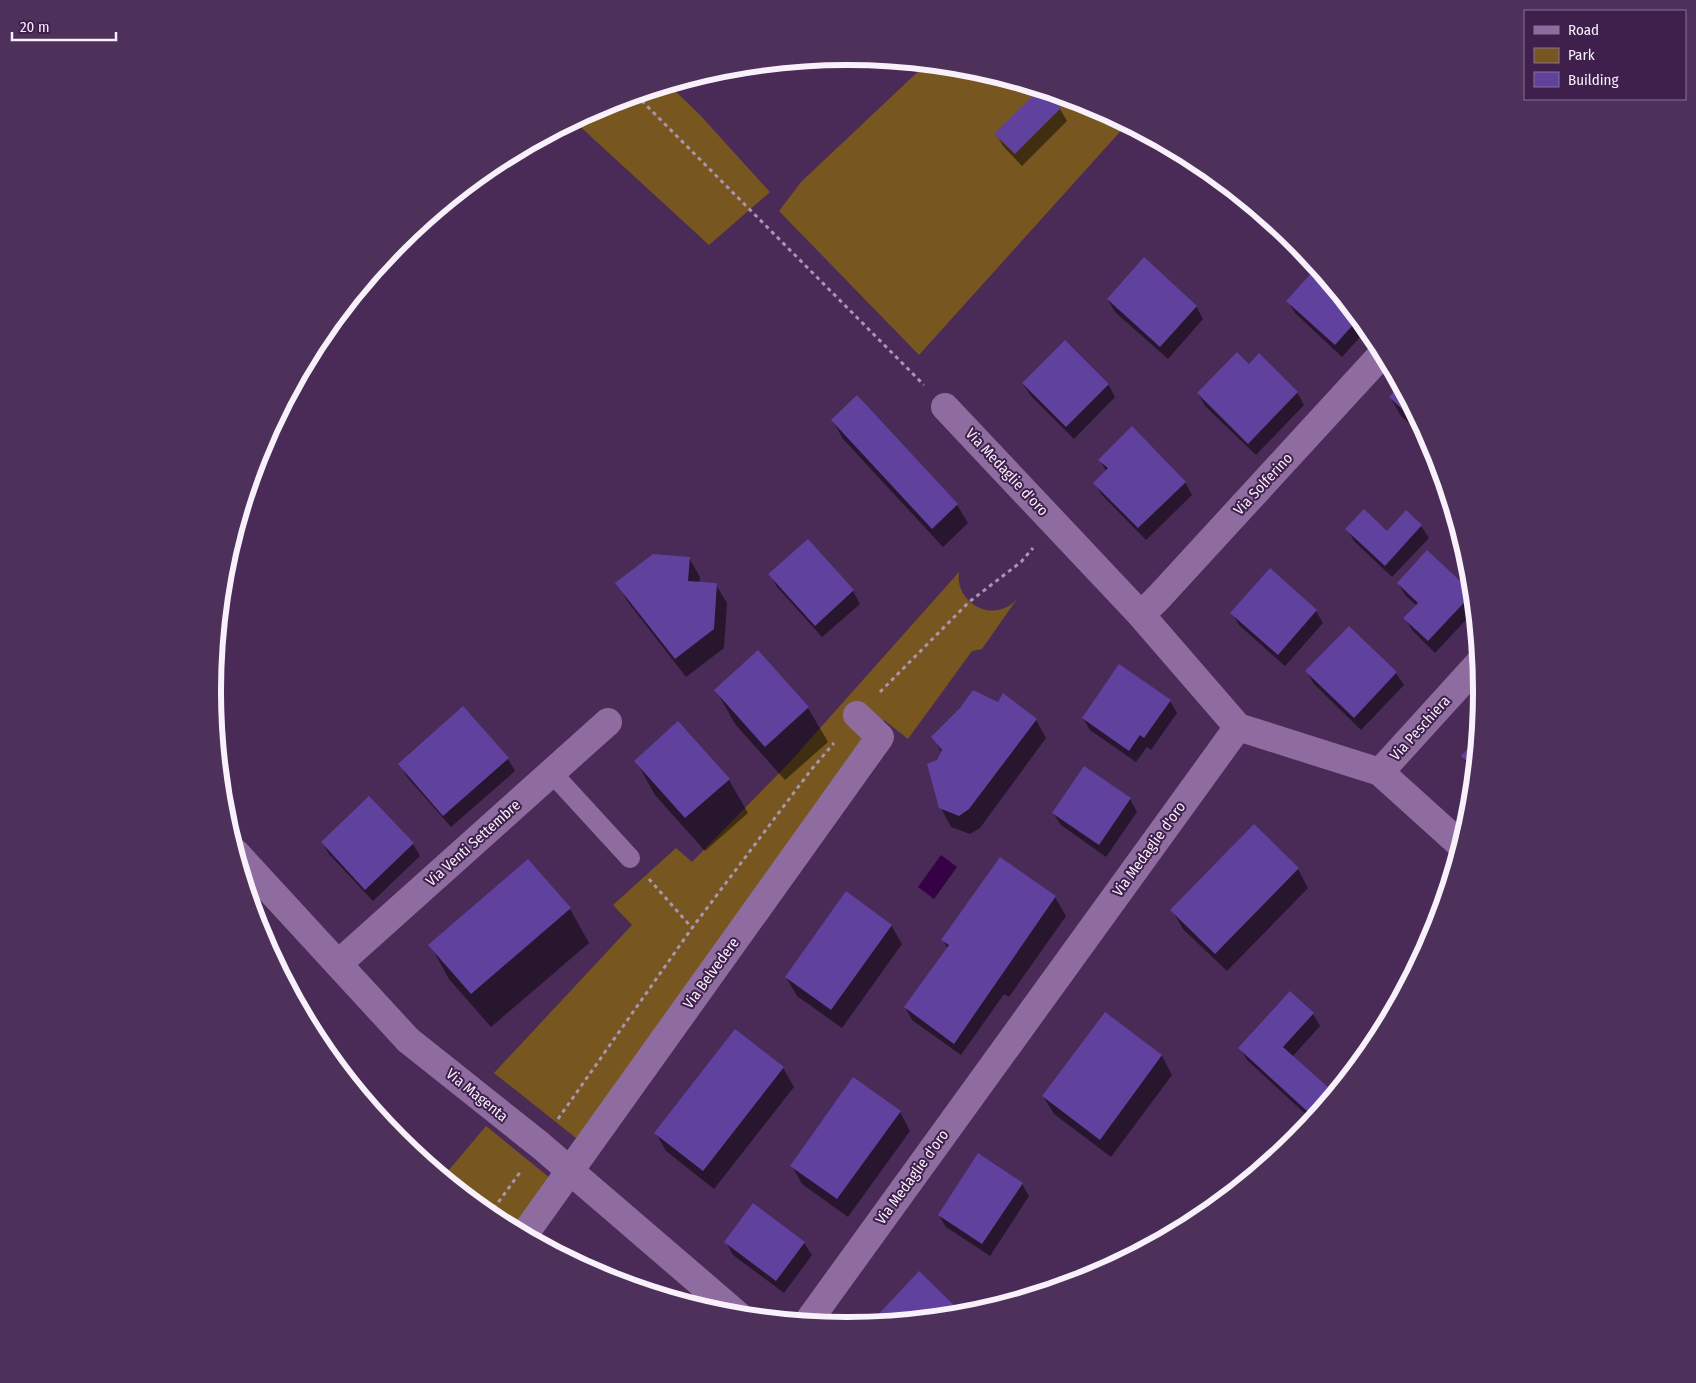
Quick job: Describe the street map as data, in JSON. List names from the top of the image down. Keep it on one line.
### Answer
{"streets":{"street":["Via Medaglie d'oro","Via Solferino","Via Peschiera","Via Venti Settembre","Via Belvedere","Via Magenta"]},"crossings":[["Via Medaglie d'oro","Via Solferino"],["Via Venti Settembre","Via Magenta"],["Via Belvedere","Via Magenta"]],"legend":["Road","Park","Building"],"scale_bar":"20 m"}
